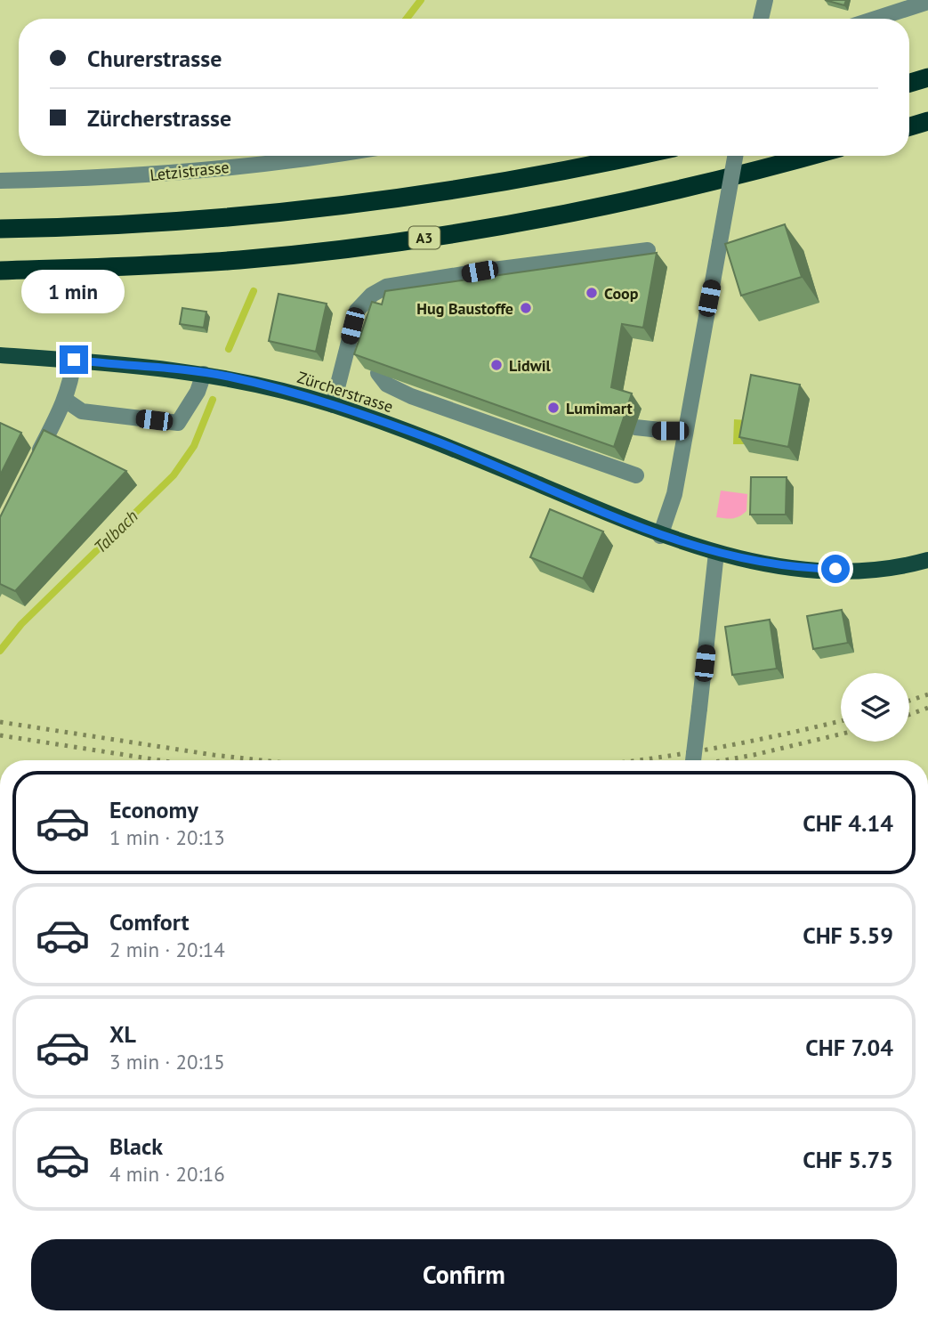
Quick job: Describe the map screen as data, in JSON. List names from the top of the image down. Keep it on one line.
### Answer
{"streets":{"highway":["A3"],"main road":["Zürcherstrasse"],"street":["Letzistrasse"]},"water":["Talbach"],"places":["Coop","Hug Baustoffe","Lidwil","Lumimart"],"page":{"banner":["Churerstrasse","Zürcherstrasse"],"bubble":"1 min","list":[{"name":"Economy","note":"1 min · 20:13","value":"CHF 4.14"},{"name":"Comfort","note":"2 min · 20:14","value":"CHF 5.59"},{"name":"XL","note":"3 min · 20:15","value":"CHF 7.04"},{"name":"Black","note":"4 min · 20:16","value":"CHF 5.75"}],"buttons":"Confirm"}}
